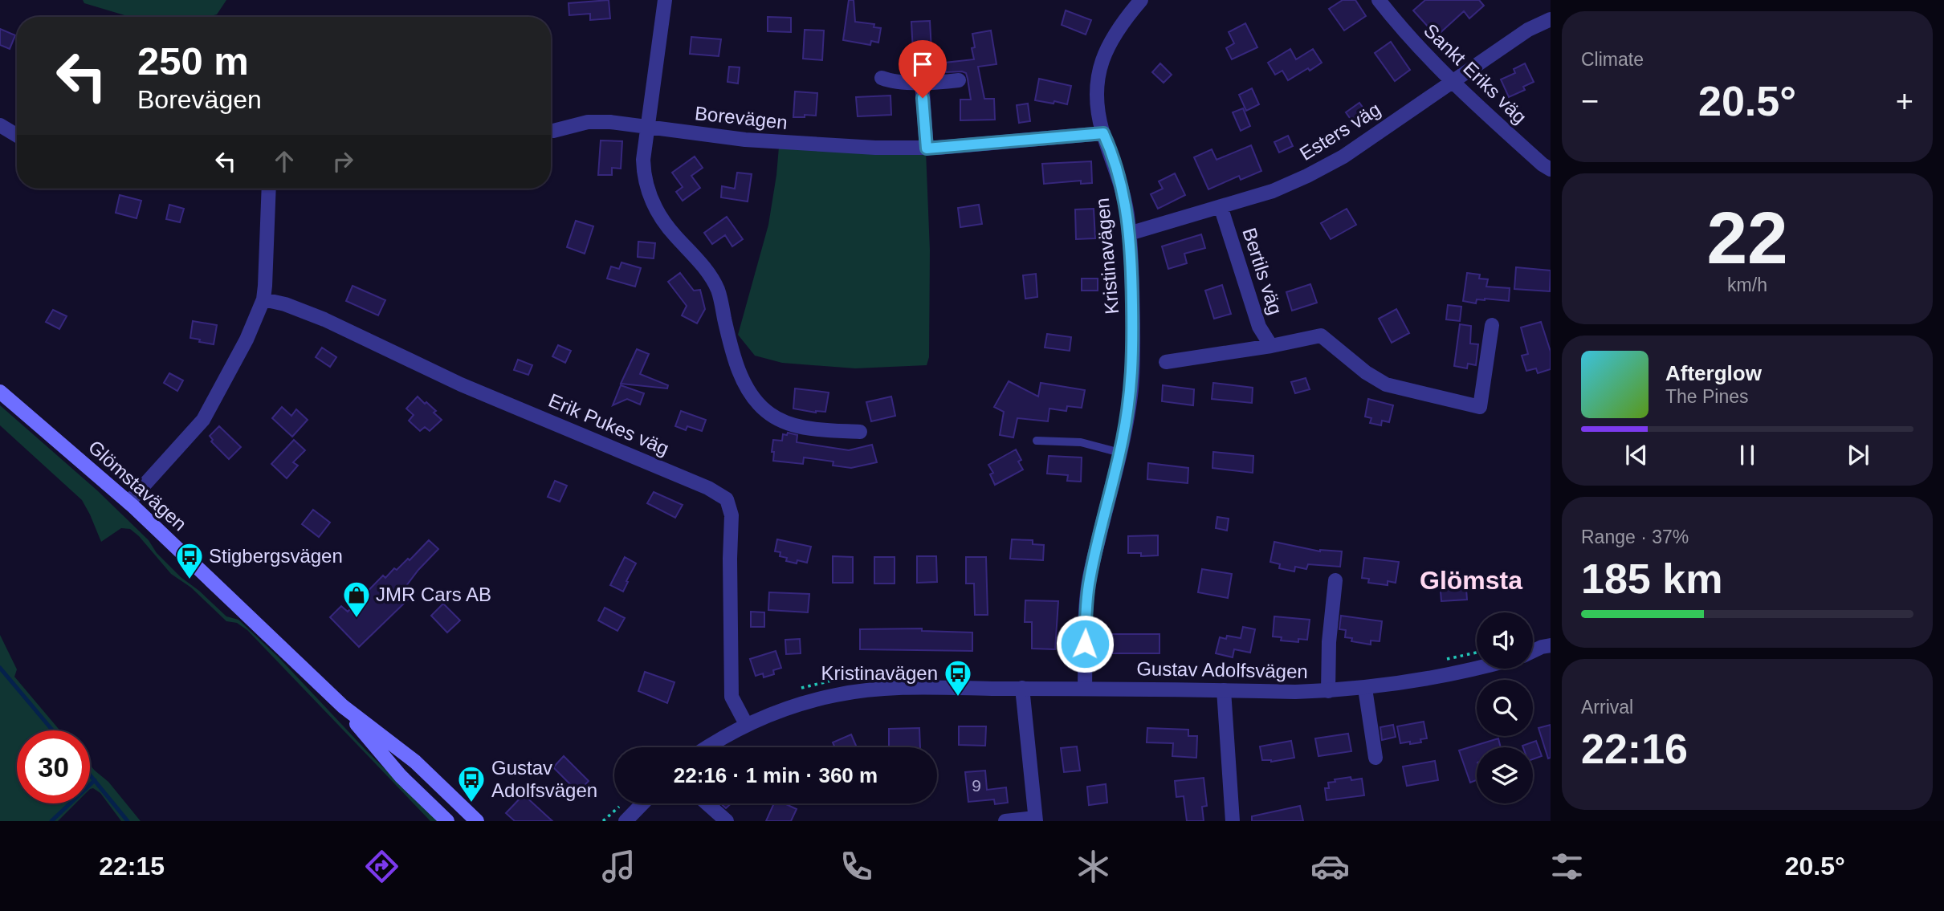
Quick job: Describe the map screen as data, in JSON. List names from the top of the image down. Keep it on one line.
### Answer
{"streets":{"main road":["Glömstavägen"],"street":["Sankt Eriks väg","Borevägen","Esters väg","Kristinavägen","Bertils väg","Erik Pukes väg","Gustav Adolfsvägen"]},"crossings":[["Sankt Eriks väg","Esters väg"],["Borevägen","Kristinavägen"],["Esters väg","Kristinavägen"],["Esters väg","Bertils väg"],["Kristinavägen","Gustav Adolfsvägen"],["Erik Pukes väg","Gustav Adolfsvägen"]],"districts":["Glömsta"],"places":{"bus stop":["Stigbergsvägen","Kristinavägen","Gustav Adolfsvägen"],"shop":["JMR Cars AB"]},"house_numbers":["9"],"page":{"tile":["Climate",["22","km/h"],["Range · 37%","185 km"],["Arrival","22:16"]],"turn":["250 m","Borevägen"],"heat":["−","20.5°","+"],"song":["Afterglow","The Pines"],"limit":"30","trip":"22:16 · 1 min · 360 m","tabs":["22:15","20.5°"]}}
